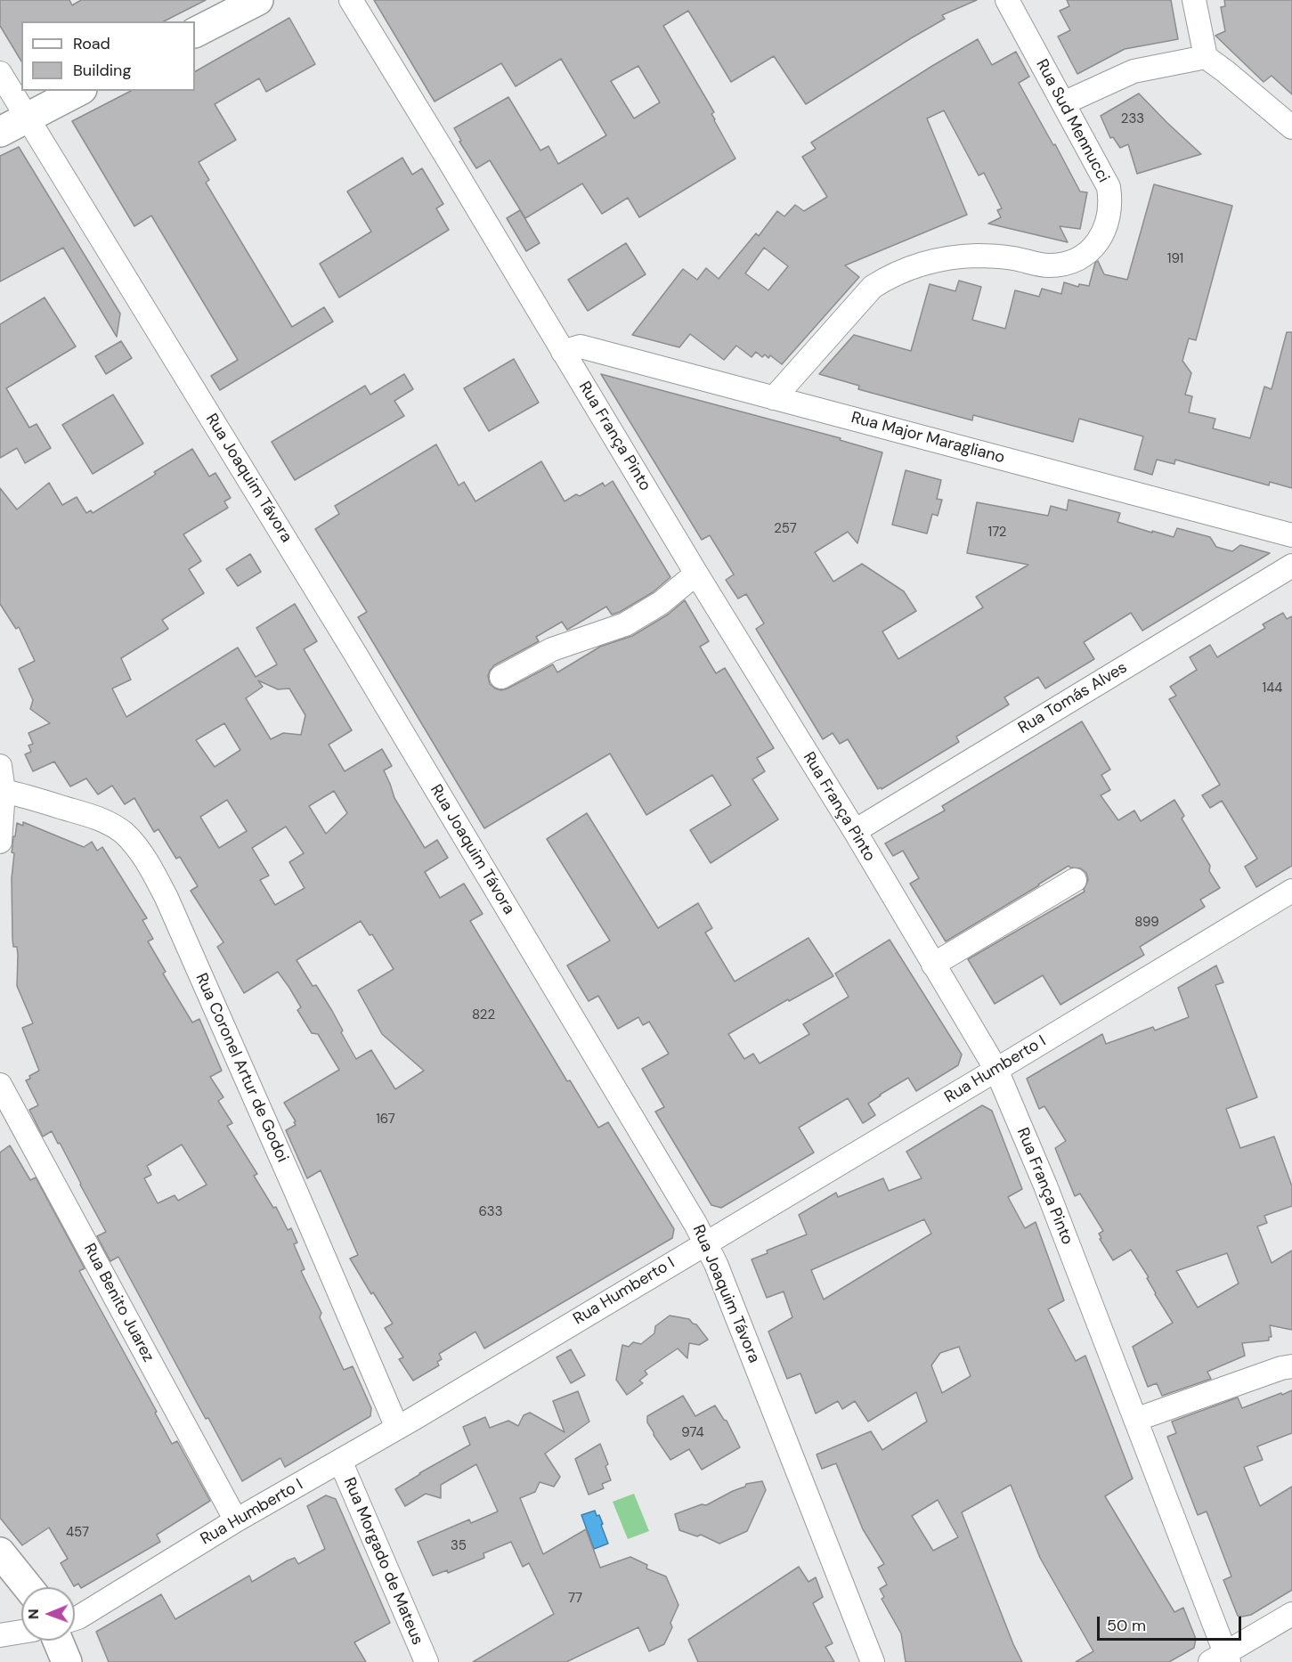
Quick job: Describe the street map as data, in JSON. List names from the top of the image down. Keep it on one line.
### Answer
{"streets":{"street":["Rua Sud Mennucci","Rua França Pinto","Rua Major Maragliano","Rua Joaquim Távora","Rua Tomás Alves","Rua Coronel Artur de Godoi","Rua Humberto I","Rua Benito Juarez","Rua Morgado de Mateus"]},"crossings":[["Rua Sud Mennucci","Rua Major Maragliano"],["Rua França Pinto","Rua Major Maragliano"],["Rua França Pinto","Rua Tomás Alves"],["Rua França Pinto","Rua Humberto I"],["Rua Joaquim Távora","Rua Humberto I"],["Rua Coronel Artur de Godoi","Rua Humberto I"],["Rua Humberto I","Rua Benito Juarez"],["Rua Humberto I","Rua Morgado de Mateus"]],"house_numbers":["233","191","257","172","144","899","822","167","633","974","457","35","77"],"legend":["Road","Building"],"scale_bar":"50 m","north":"left"}
